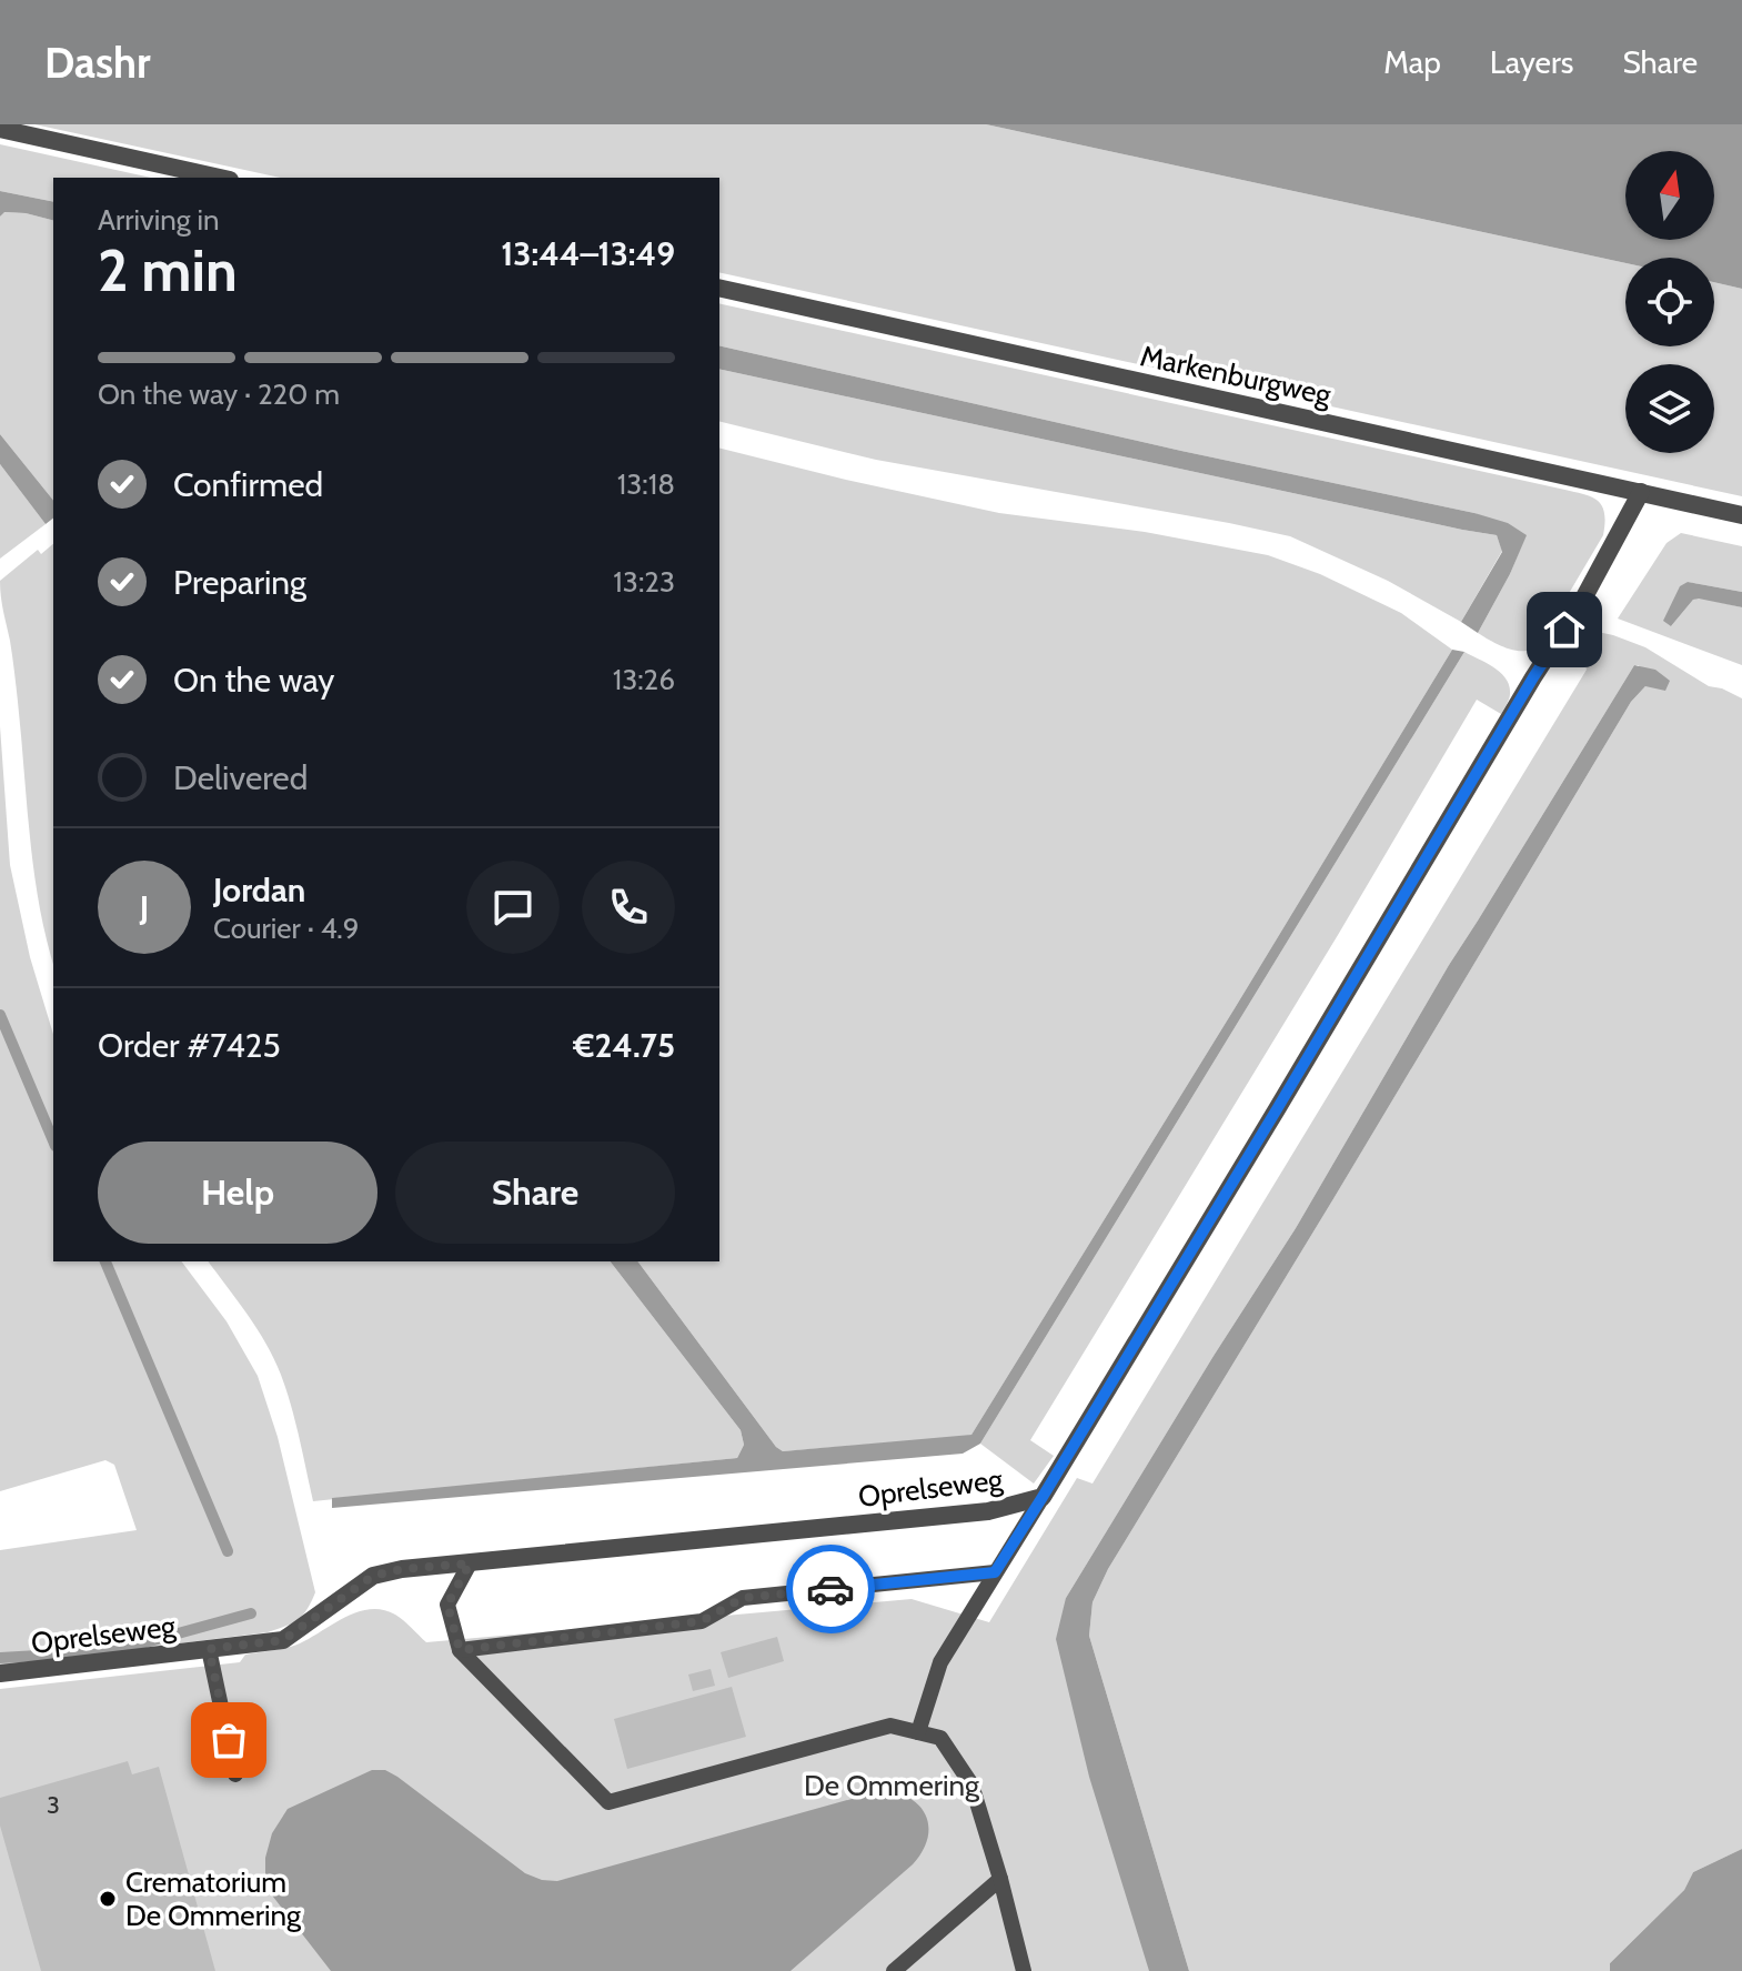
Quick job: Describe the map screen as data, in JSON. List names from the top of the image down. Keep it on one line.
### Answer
{"streets":{"street":["Markenburgweg","Oprelseweg"]},"crossings":[["Markenburgweg","Oprelseweg"]],"parks":["De Ommering"],"places":["Crematorium De Ommering"],"house_numbers":["3"],"north":"top","page":{"header":"Dashr","nav":["Map","Layers","Share"],"heading":["2 min","Arriving in","13:44–13:49"],"panel":["Jordan","Courier · 4.9","Order #7425","€24.75"],"bar":"On the way · 220 m","list":[["Confirmed","13:18"],["Preparing","13:23"],["On the way","13:26"],"Delivered"],"round":"J","buttons":["Help","Share"]}}
